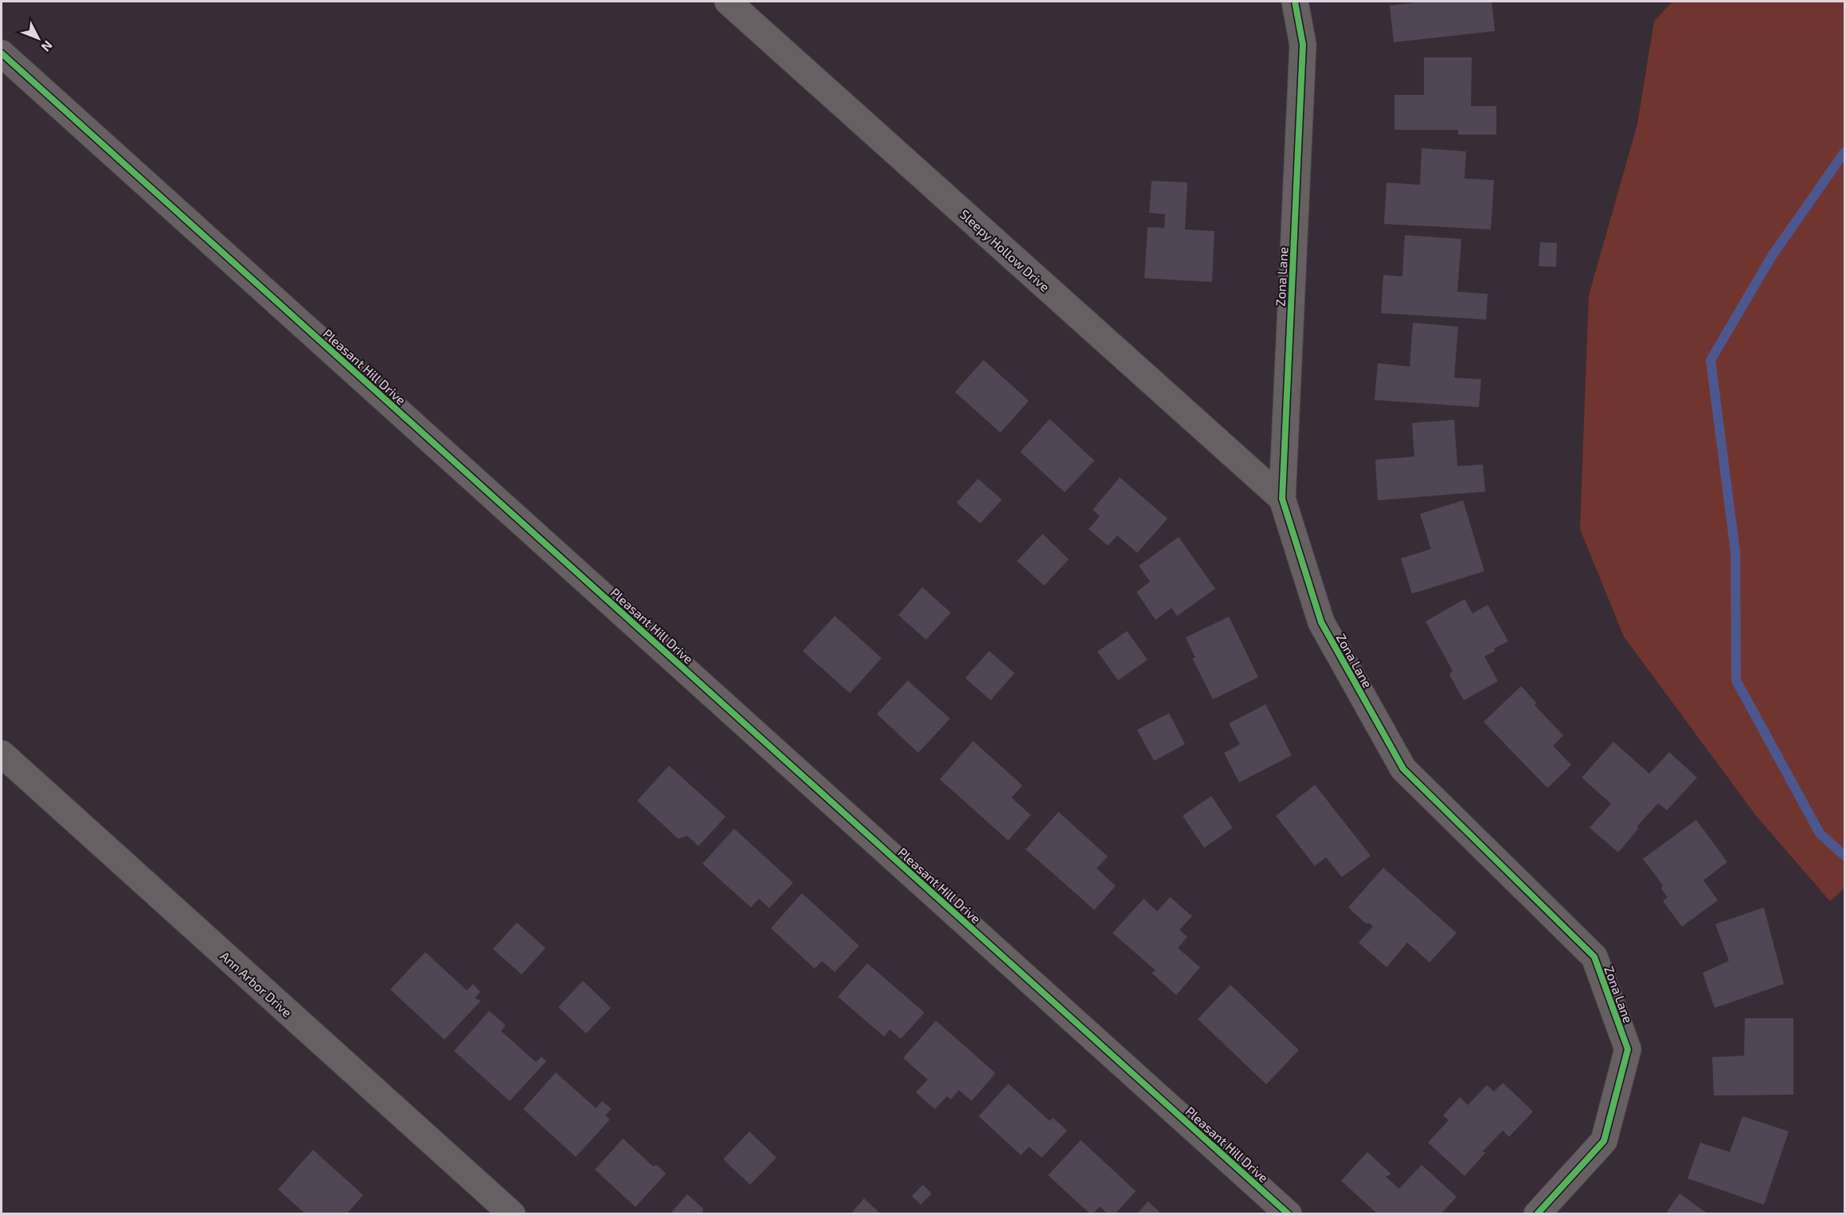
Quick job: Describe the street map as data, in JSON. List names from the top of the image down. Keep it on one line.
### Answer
{"streets":{"street":["Sleepy Hollow Drive","Zona Lane","Pleasant Hill Drive","Ann Arbor Drive"]},"crossings":[["Sleepy Hollow Drive","Zona Lane"]],"north":"bottom right"}
